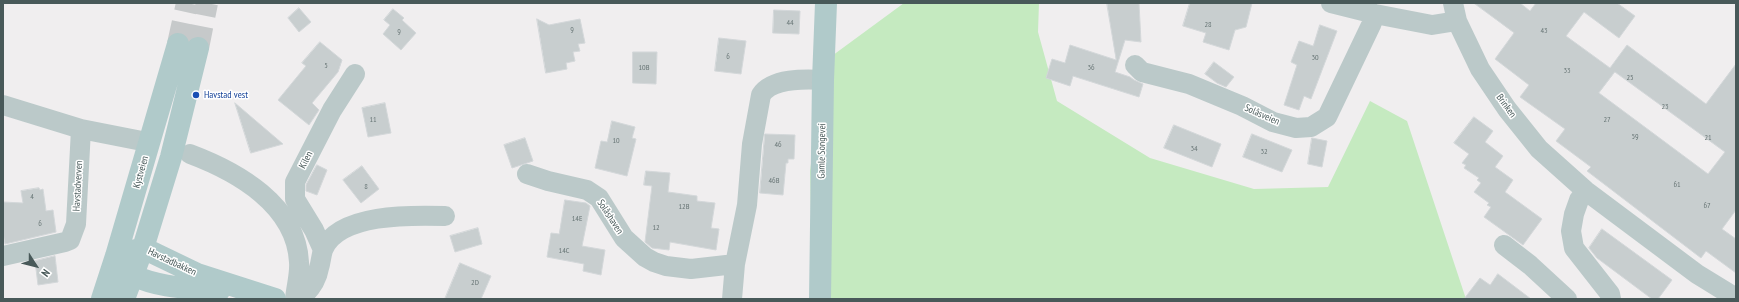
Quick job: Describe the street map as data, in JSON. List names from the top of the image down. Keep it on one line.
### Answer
{"streets":{"main road":["Gamle Songevei","Kystveien","Havstadbakken"],"street":["Brinken","Solåsveien","Kilen","Havstadverven","Solåshaven"]},"crossings":[["Kystveien","Havstadverven"],["Kystveien","Havstadbakken"]],"places":["Havstad vest"],"house_numbers":["44","28","9","43","9","6","30","5","10B","36","33","25","23","11","27","59","21","10","46","34","32","46B","61","8","4","67","12B","14E","6","12","14C","2D"],"north":"bottom right"}
